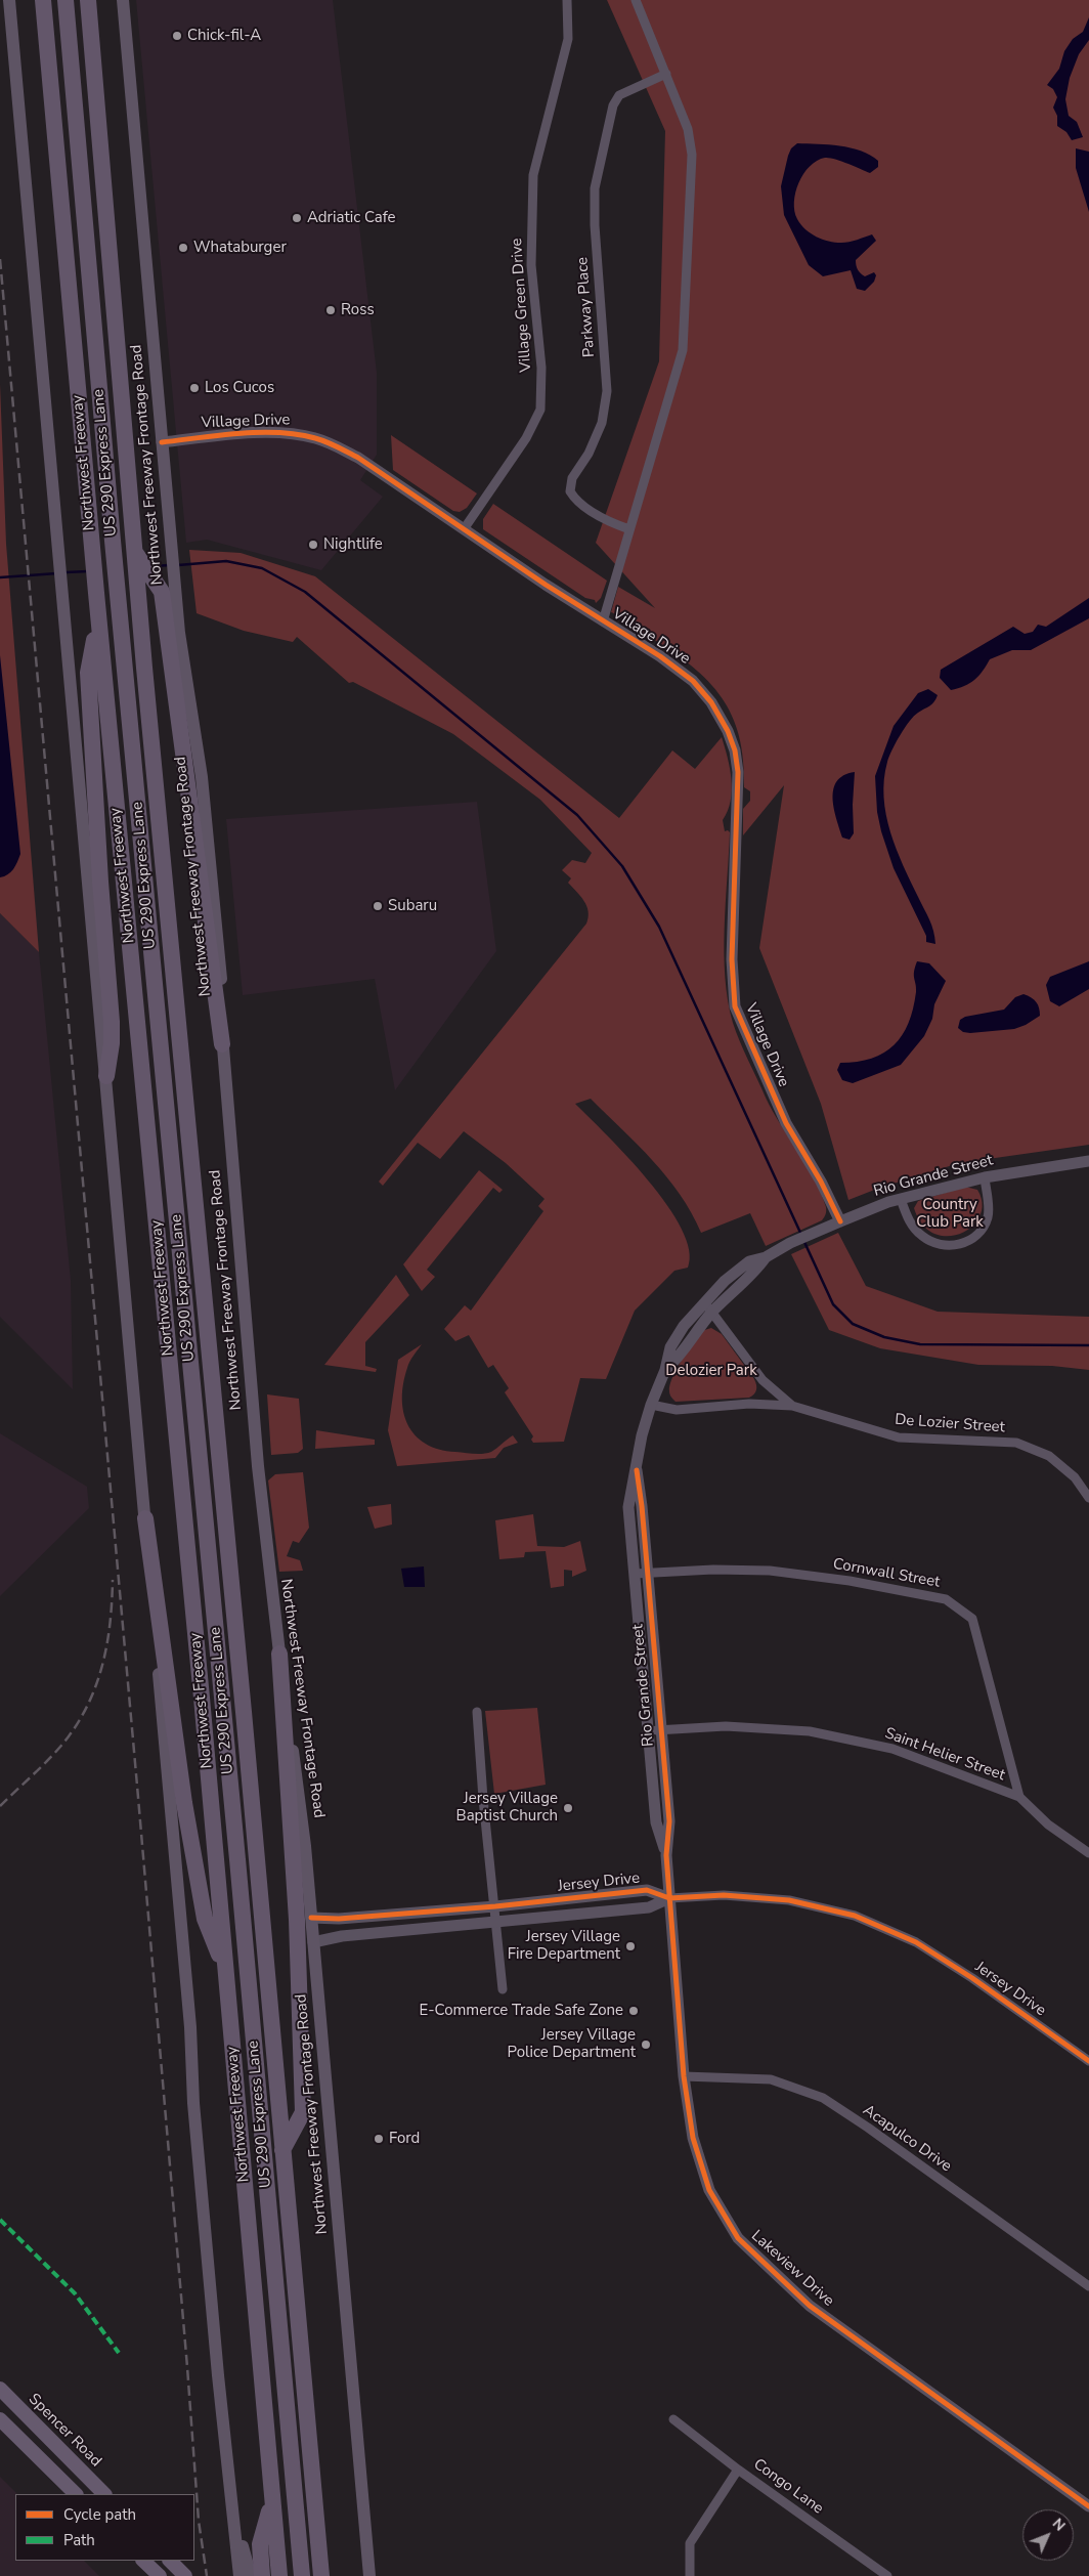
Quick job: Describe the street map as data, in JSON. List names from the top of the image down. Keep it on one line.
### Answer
{"streets":{"highway":["Northwest Freeway","US 290 Express Lane"],"main road":["Northwest Freeway Frontage Road","Spencer Road"],"street":["Village Green Drive","Parkway Place","Village Drive","Rio Grande Street","De Lozier Street","Cornwall Street","Saint Helier Street","Jersey Drive","Acapulco Drive","Lakeview Drive","Congo Lane"]},"crossings":[["Village Green Drive","Village Drive"],["Village Drive","Northwest Freeway Frontage Road"],["Village Drive","Rio Grande Street"],["Northwest Freeway Frontage Road","Jersey Drive"],["Rio Grande Street","De Lozier Street"],["Rio Grande Street","Cornwall Street"],["Rio Grande Street","Saint Helier Street"],["Rio Grande Street","Jersey Drive"],["Rio Grande Street","Lakeview Drive"],["Cornwall Street","Saint Helier Street"],["Jersey Drive","Lakeview Drive"],["Acapulco Drive","Lakeview Drive"]],"parks":["Country Club Park","Delozier Park"],"places":["Chick-fil-A","Adriatic Cafe","Whataburger","Ross","Los Cucos","Nightlife","Subaru","Jersey Village Baptist Church","Jersey Village Fire Department","E-Commerce Trade Safe Zone","Jersey Village Police Department","Ford"],"legend":["Cycle path","Path"],"north":"top right"}
